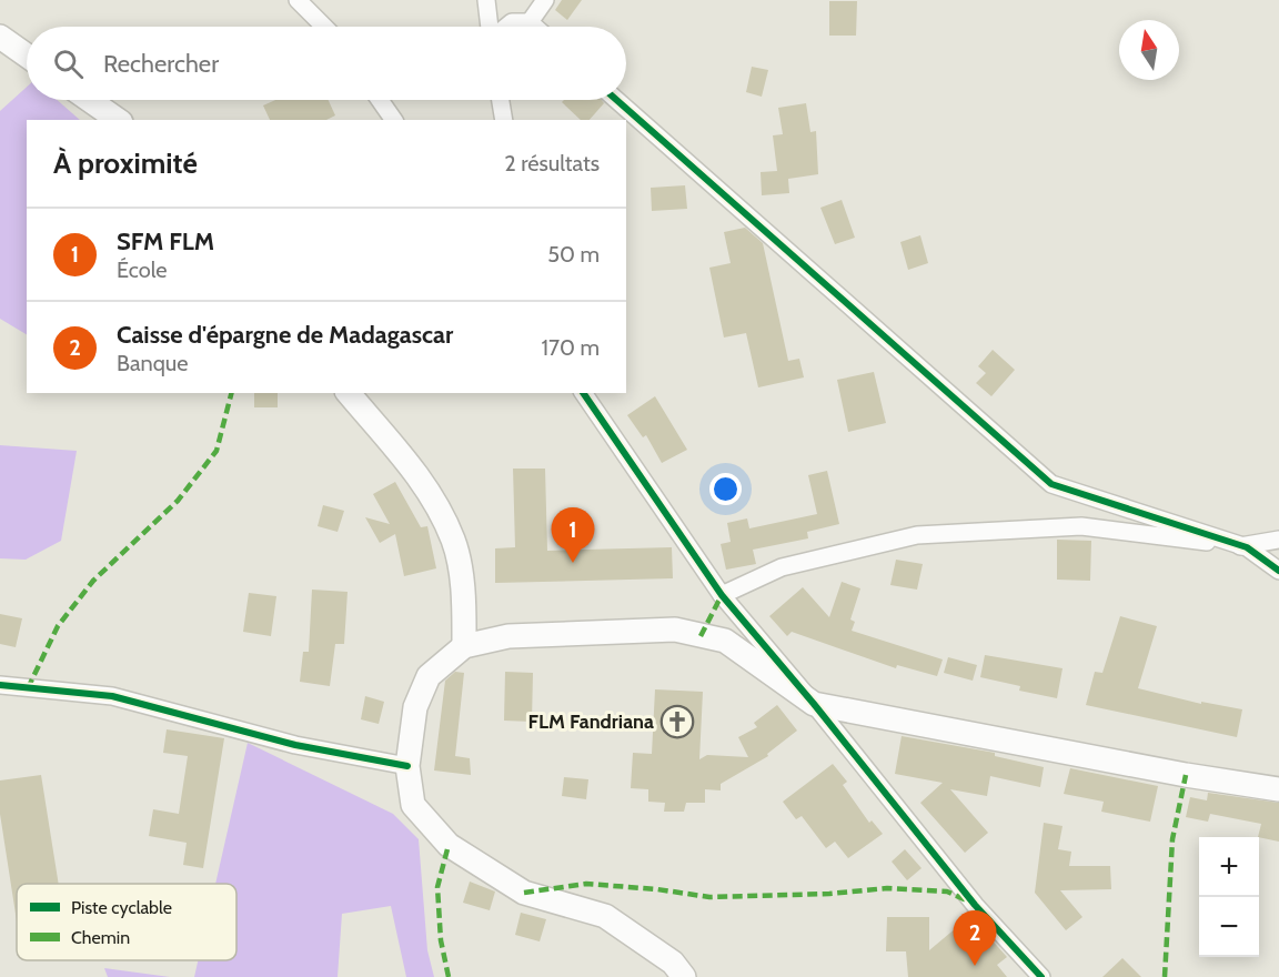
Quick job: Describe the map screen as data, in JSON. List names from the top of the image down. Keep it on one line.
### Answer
{"places":{"church":["FLM Fandriana"]},"legend":["Piste cyclable","Chemin"],"north":"top","page":{"search":"Rechercher","heading":["À proximité","2 résultats"],"list":[{"mark":"1","name":"SFM FLM","note":"École","value":"50 m"},{"mark":"2","name":"Caisse d'épargne de Madagascar","note":"Banque","value":"170 m"}],"pins":["1","2"],"map_buttons":["+","−"]}}
